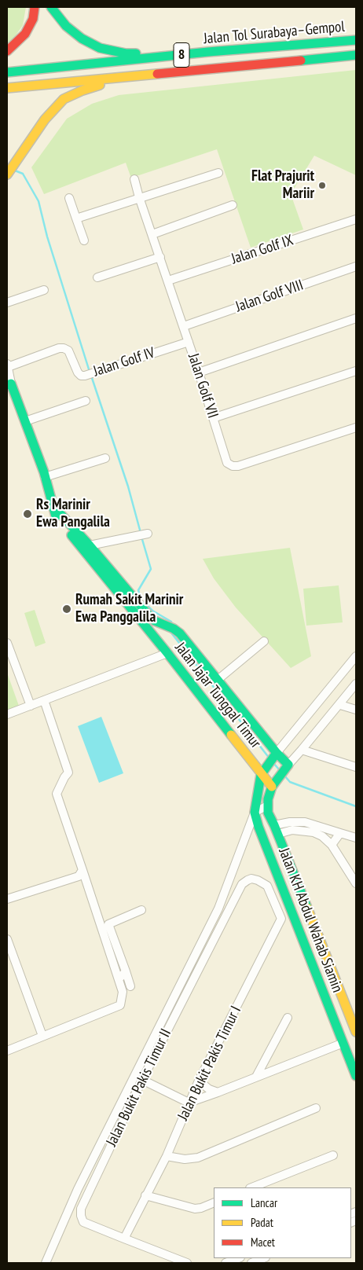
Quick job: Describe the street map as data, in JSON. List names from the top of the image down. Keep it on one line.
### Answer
{"streets":{"main road":["Jalan Tol Surabaya–Gempol","8","Jalan Jajar Tunggal Timur","Jalan KH Abdul Wahab Siamin"],"street":["Jalan Golf IX","Jalan Golf VIII","Jalan Golf IV","Jalan Golf VII","Jalan Bukit Pakis Timur I","Jalan Bukit Pakis Timur II"]},"crossings":[["Jalan Golf IX","Jalan Golf VII"],["Jalan Golf VIII","Jalan Golf VII"],["Jalan Golf IV","Jalan Golf VII"],["Jalan Jajar Tunggal Timur","Jalan KH Abdul Wahab Siamin"],["Jalan Bukit Pakis Timur I","Jalan Bukit Pakis Timur II"]],"places":["Flat Prajurit Mariir","Rs Marinir Ewa Pangalila","Rumah Sakit Marinir Ewa Panggalila"],"legend":["Lancar","Padat","Macet"]}
